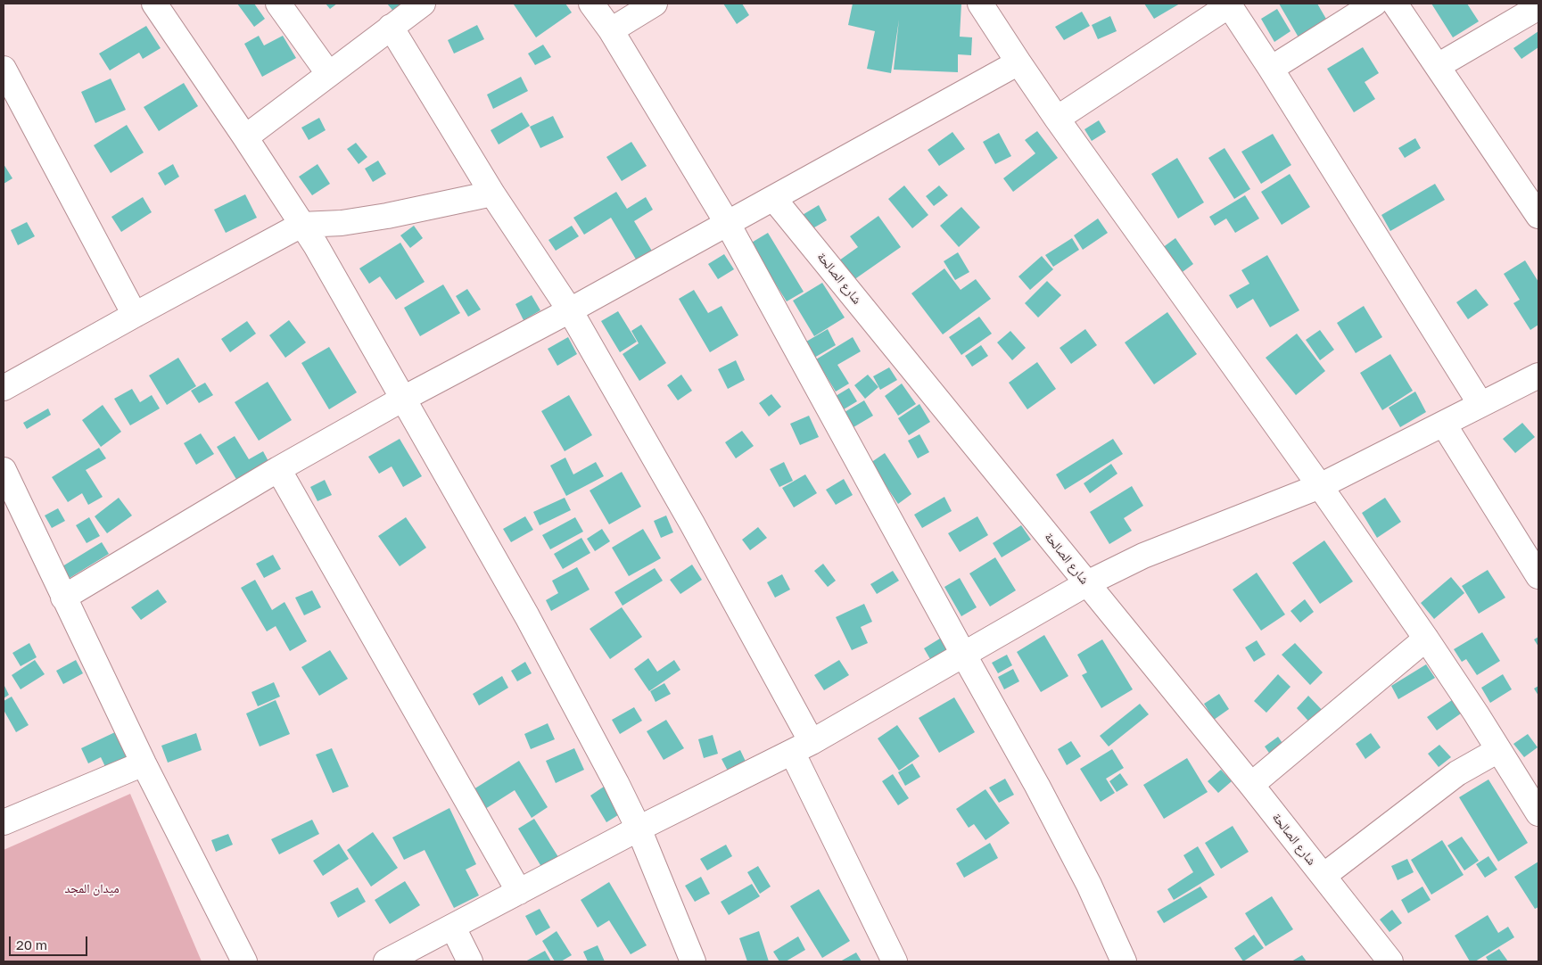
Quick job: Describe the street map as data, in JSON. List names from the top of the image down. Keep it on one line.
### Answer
{"streets":{"street":["شارع الصالحة"]},"parks":["ميدان المجد"],"scale_bar":"20 m"}
